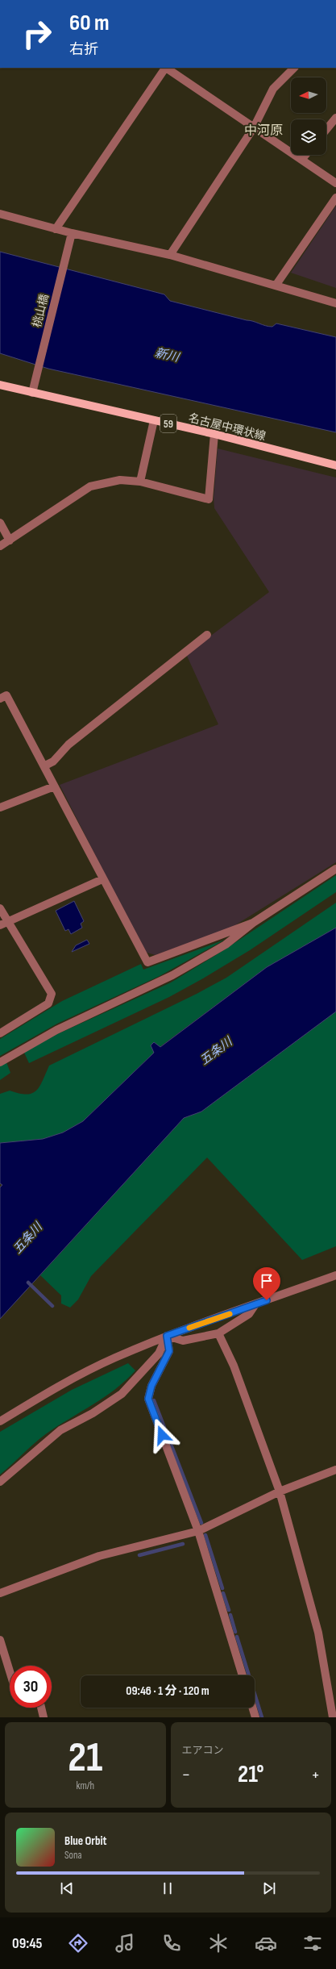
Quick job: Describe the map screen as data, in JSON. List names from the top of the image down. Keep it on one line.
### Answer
{"streets":{"main road":["59","名古屋中環状線"],"street":["桃山橋"]},"crossings":[["桃山橋","名古屋中環状線"]],"districts":["中河原"],"water":["新川","五条川"],"north":"left","page":{"turn":["60 m","右折"],"limit":"30","trip":"09:46 · 1 分 · 120 m","tile":[["21","km/h"],"エアコン"],"heat":["−","21°","+"],"song":["Blue Orbit","Sona"],"tabs":"09:45"}}
